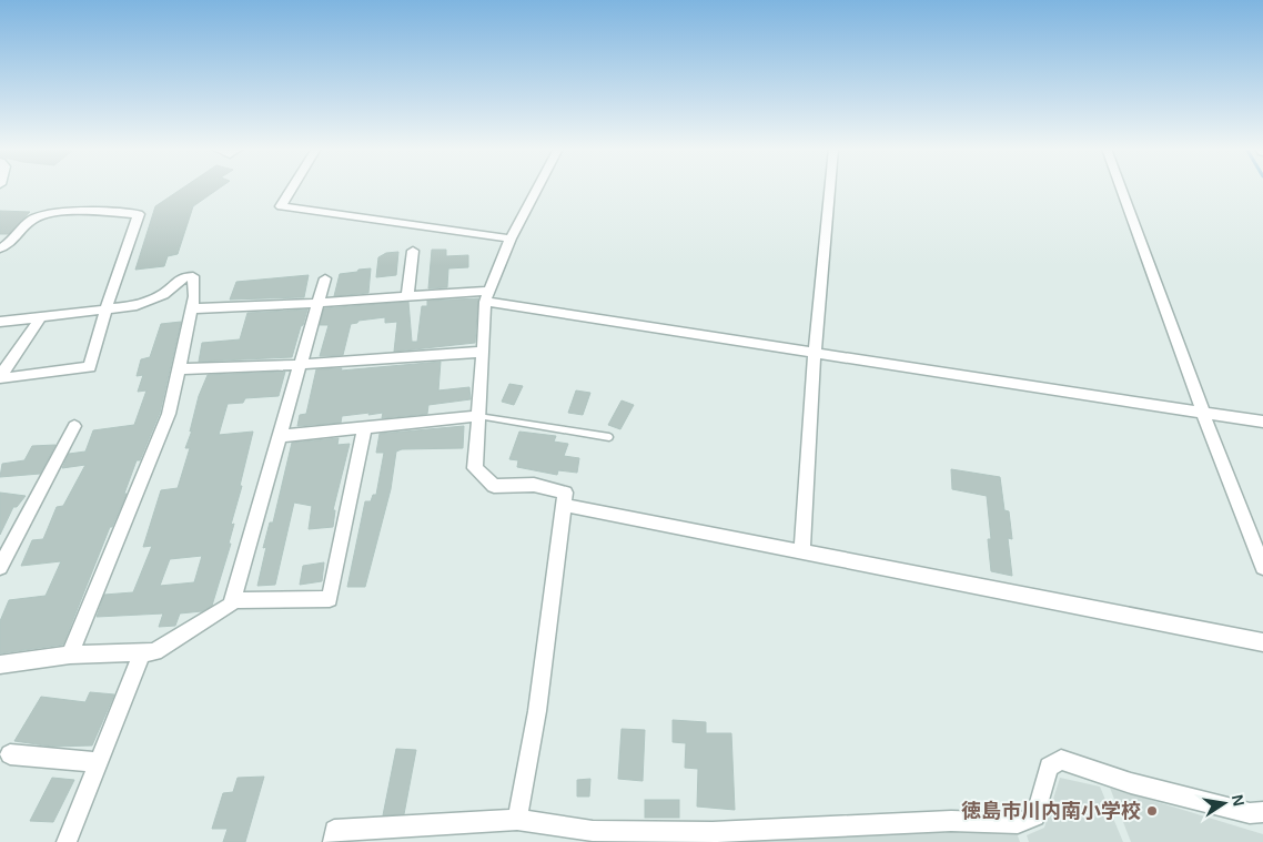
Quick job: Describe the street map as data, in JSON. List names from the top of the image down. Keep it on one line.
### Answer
{"places":["徳島市川内南小学校"],"north":"right"}
